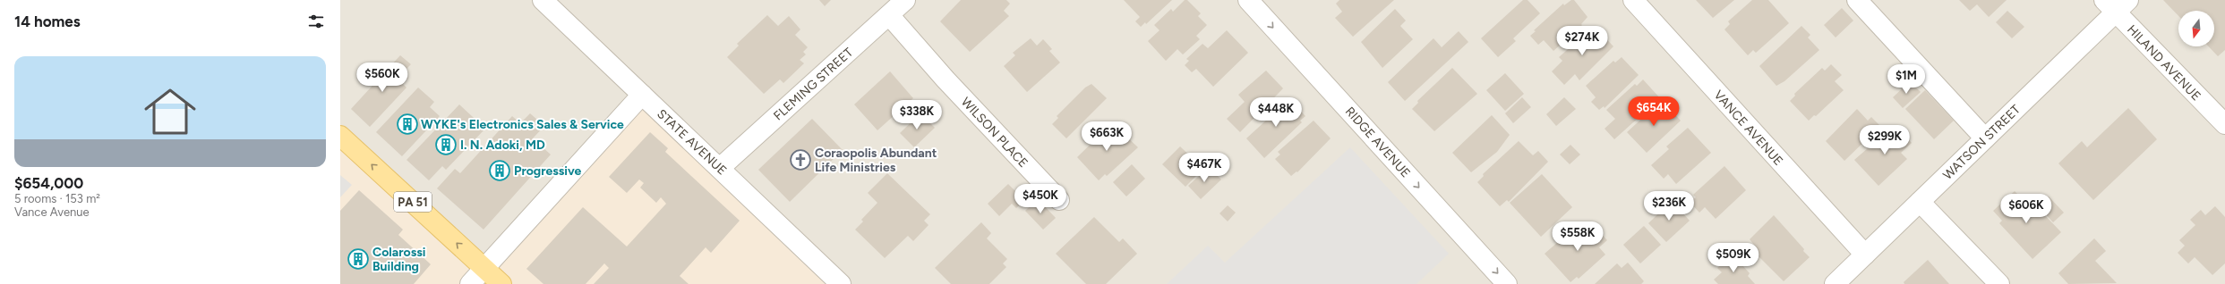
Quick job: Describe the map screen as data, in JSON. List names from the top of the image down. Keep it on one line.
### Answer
{"streets":{"main road":["PA 51"],"street":["HILAND AVENUE","FLEMING STREET","VANCE AVENUE","WILSON PLACE","STATE AVENUE","RIDGE AVENUE","WATSON STREET"]},"crossings":[["HILAND AVENUE","WATSON STREET"],["FLEMING STREET","WILSON PLACE"],["FLEMING STREET","STATE AVENUE"],["VANCE AVENUE","WATSON STREET"]],"one_way":["RIDGE AVENUE"],"places":{"building":["WYKE's Electronics Sales & Service","I. N. Adoki, MD","Progressive","Colarossi Building"],"church":["Coraopolis Abundant Life Ministries"]},"north":"bottom","page":{"heading":"14 homes","price":["$274K","$560K","$1M","$654K","$448K","$338K","$663K","$299K","$467K","$450K","$236K","$606K","$558K","$509K"],"list":[{"name":"$654,000","note":"5 rooms · 153 m² · Vance Avenue"}]}}
